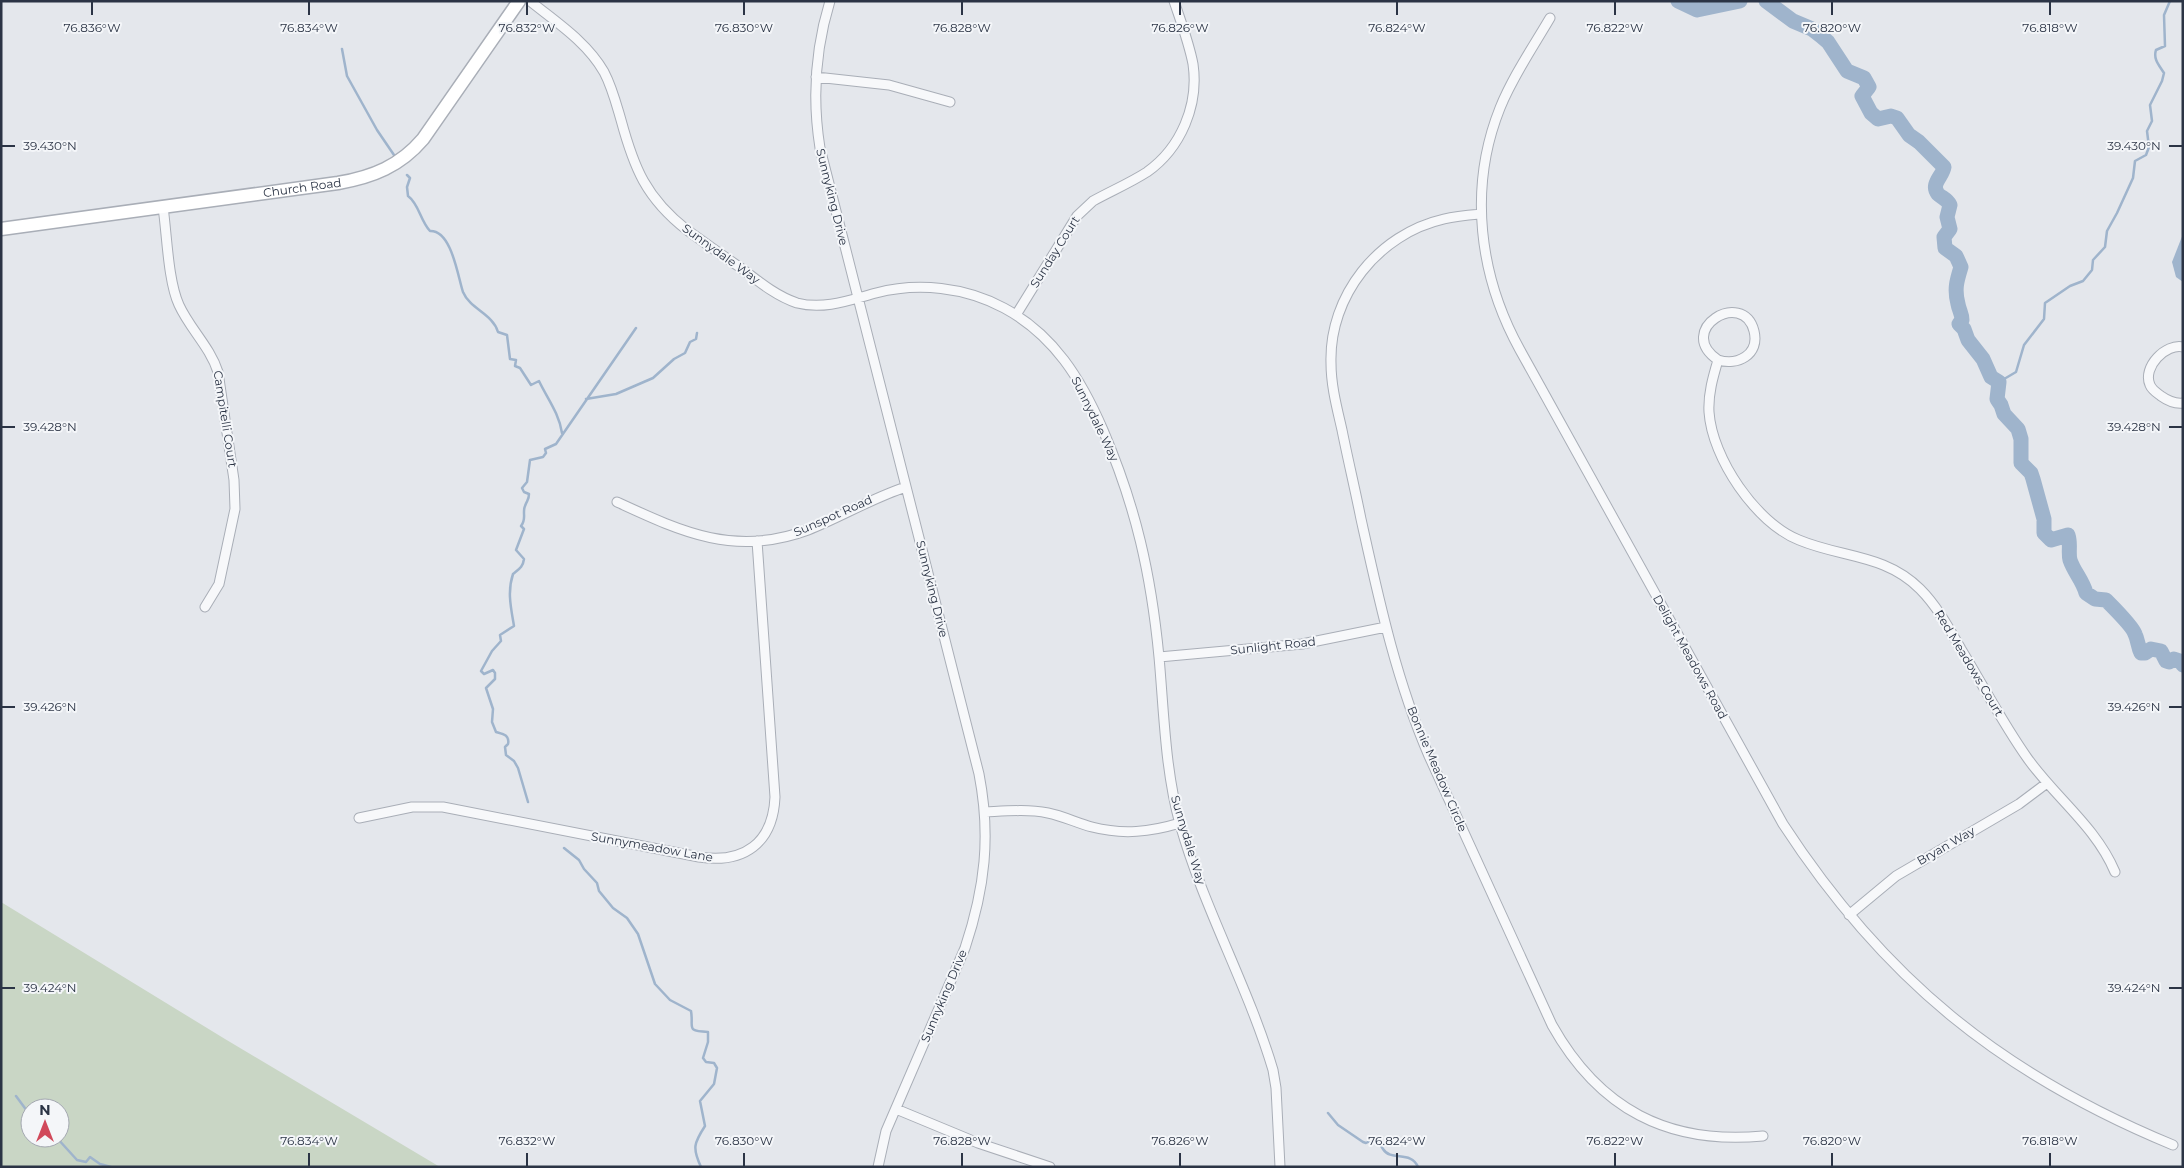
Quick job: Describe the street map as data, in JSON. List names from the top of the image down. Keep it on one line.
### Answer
{"streets":{"street":["Church Road","Sunnyking Drive","Sunday Court","Sunnydale Way","Campitelli Court","Sunspot Road","Sunlight Road","Delight Meadows Road","Red Meadows Court","Bonnie Meadow Circle","Bryan Way","Sunnymeadow Lane"]},"crossings":[["Church Road","Campitelli Court"],["Sunnyking Drive","Sunnydale Way"],["Sunnyking Drive","Sunspot Road"],["Sunday Court","Sunnydale Way"],["Sunnydale Way","Sunlight Road"],["Sunspot Road","Sunnymeadow Lane"],["Sunlight Road","Bonnie Meadow Circle"],["Delight Meadows Road","Bonnie Meadow Circle"],["Delight Meadows Road","Bryan Way"],["Red Meadows Court","Bryan Way"]],"north":"top","coordinates":["76.836°W","76.834°W","76.832°W","76.830°W","76.828°W","76.826°W","76.824°W","76.822°W","76.820°W","76.818°W","39.430°N","39.428°N","39.426°N","39.424°N"]}
